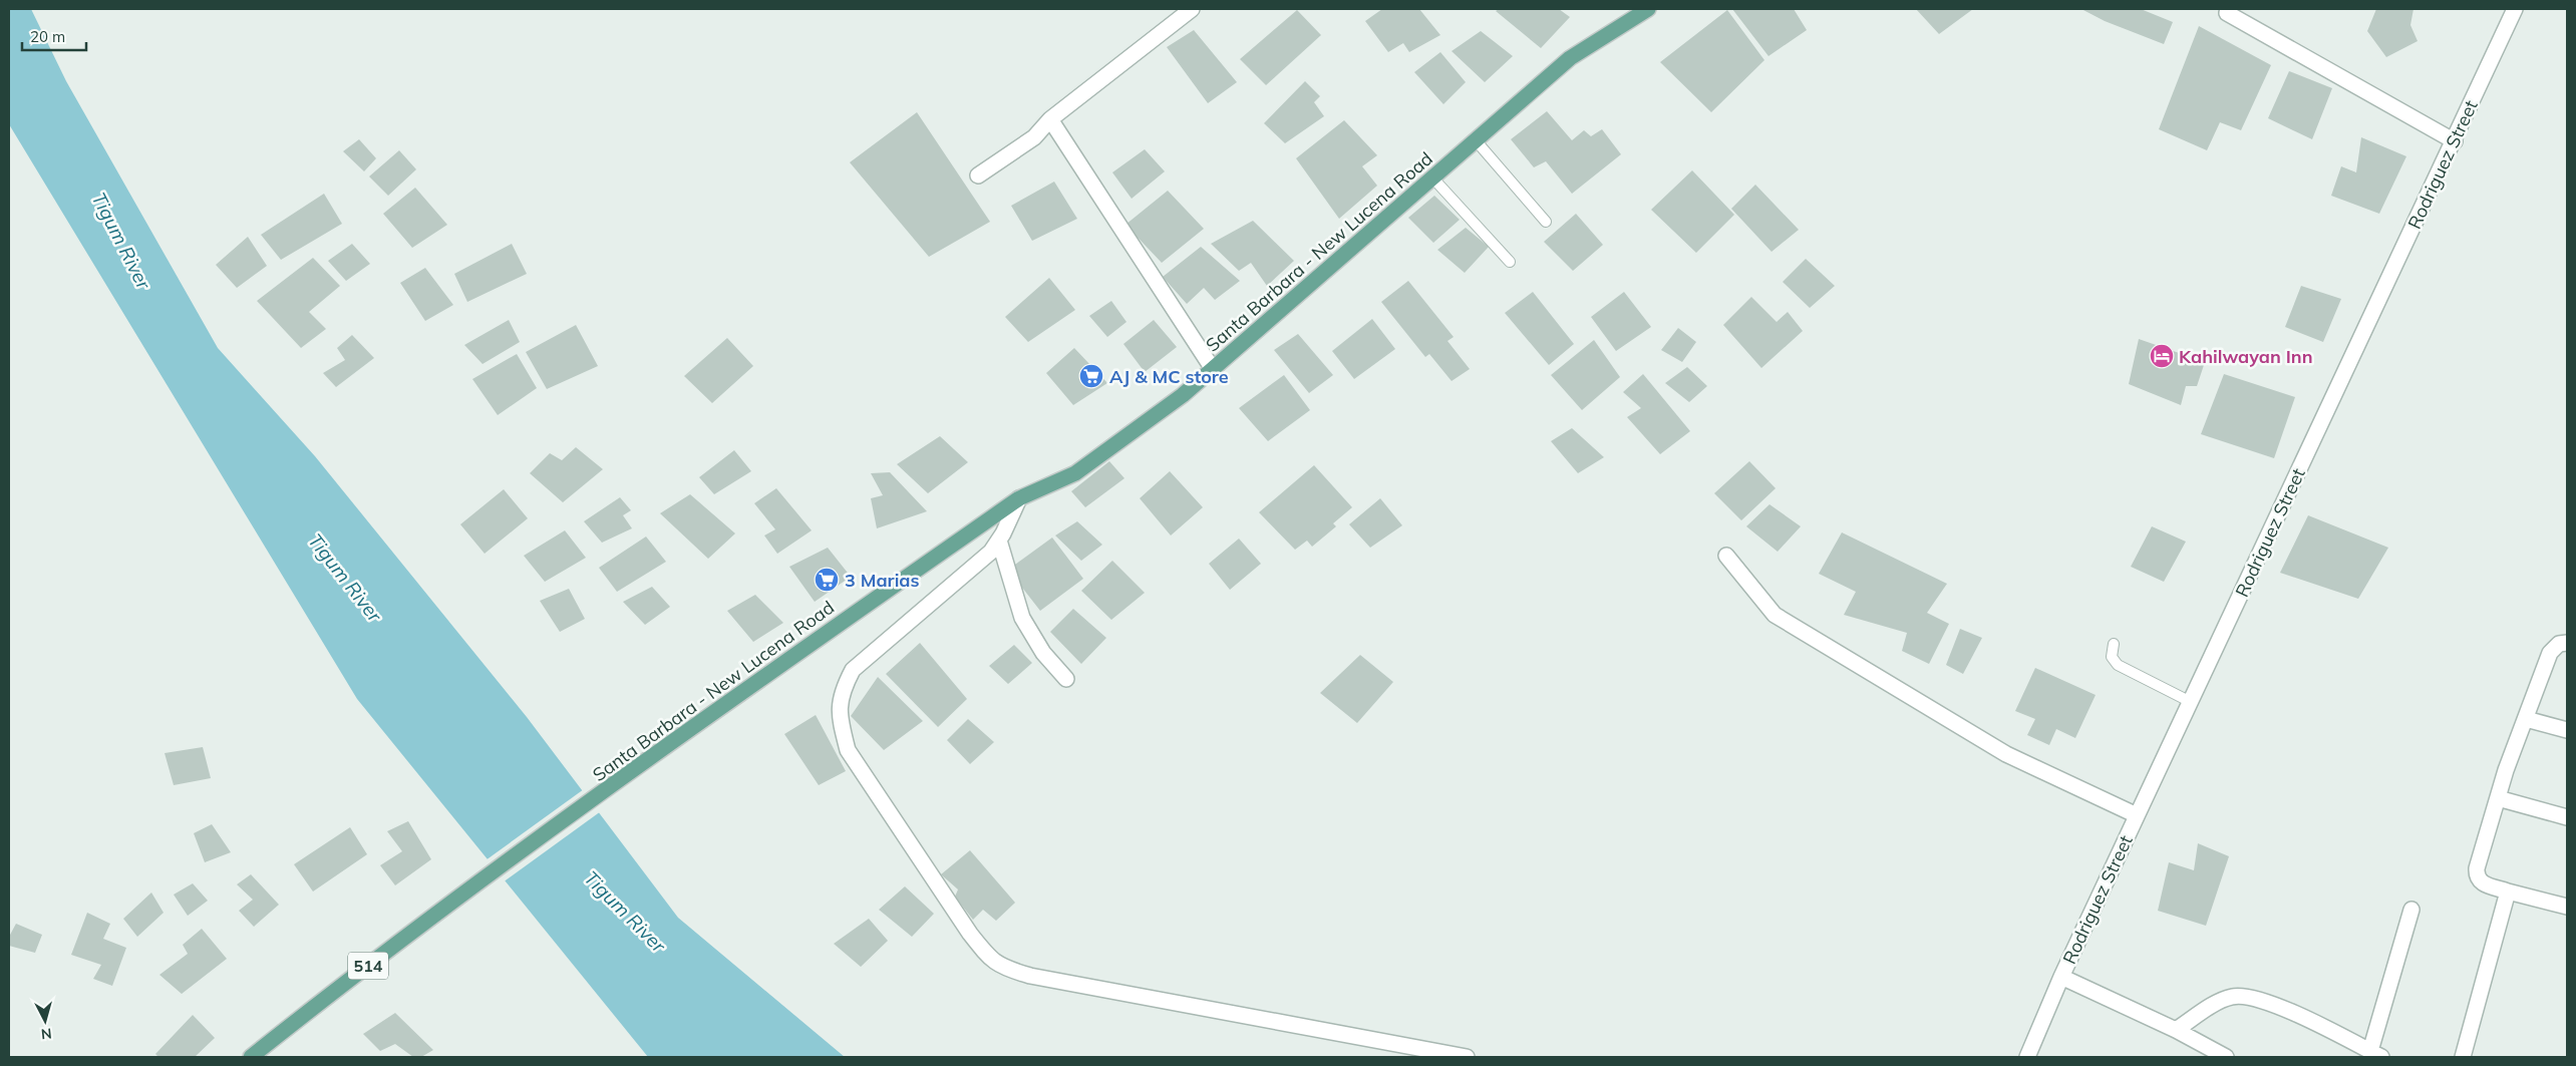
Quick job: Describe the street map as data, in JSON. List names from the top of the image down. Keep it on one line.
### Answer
{"streets":{"main road":["Santa Barbara - New Lucena Road","514"],"street":["Rodriguez Street"]},"water":["Tigum River"],"places":{"hotel":["Kahilwayan Inn"],"supermarket":["AJ & MC store","3 Marias"]},"scale_bar":"20 m","north":"bottom"}
